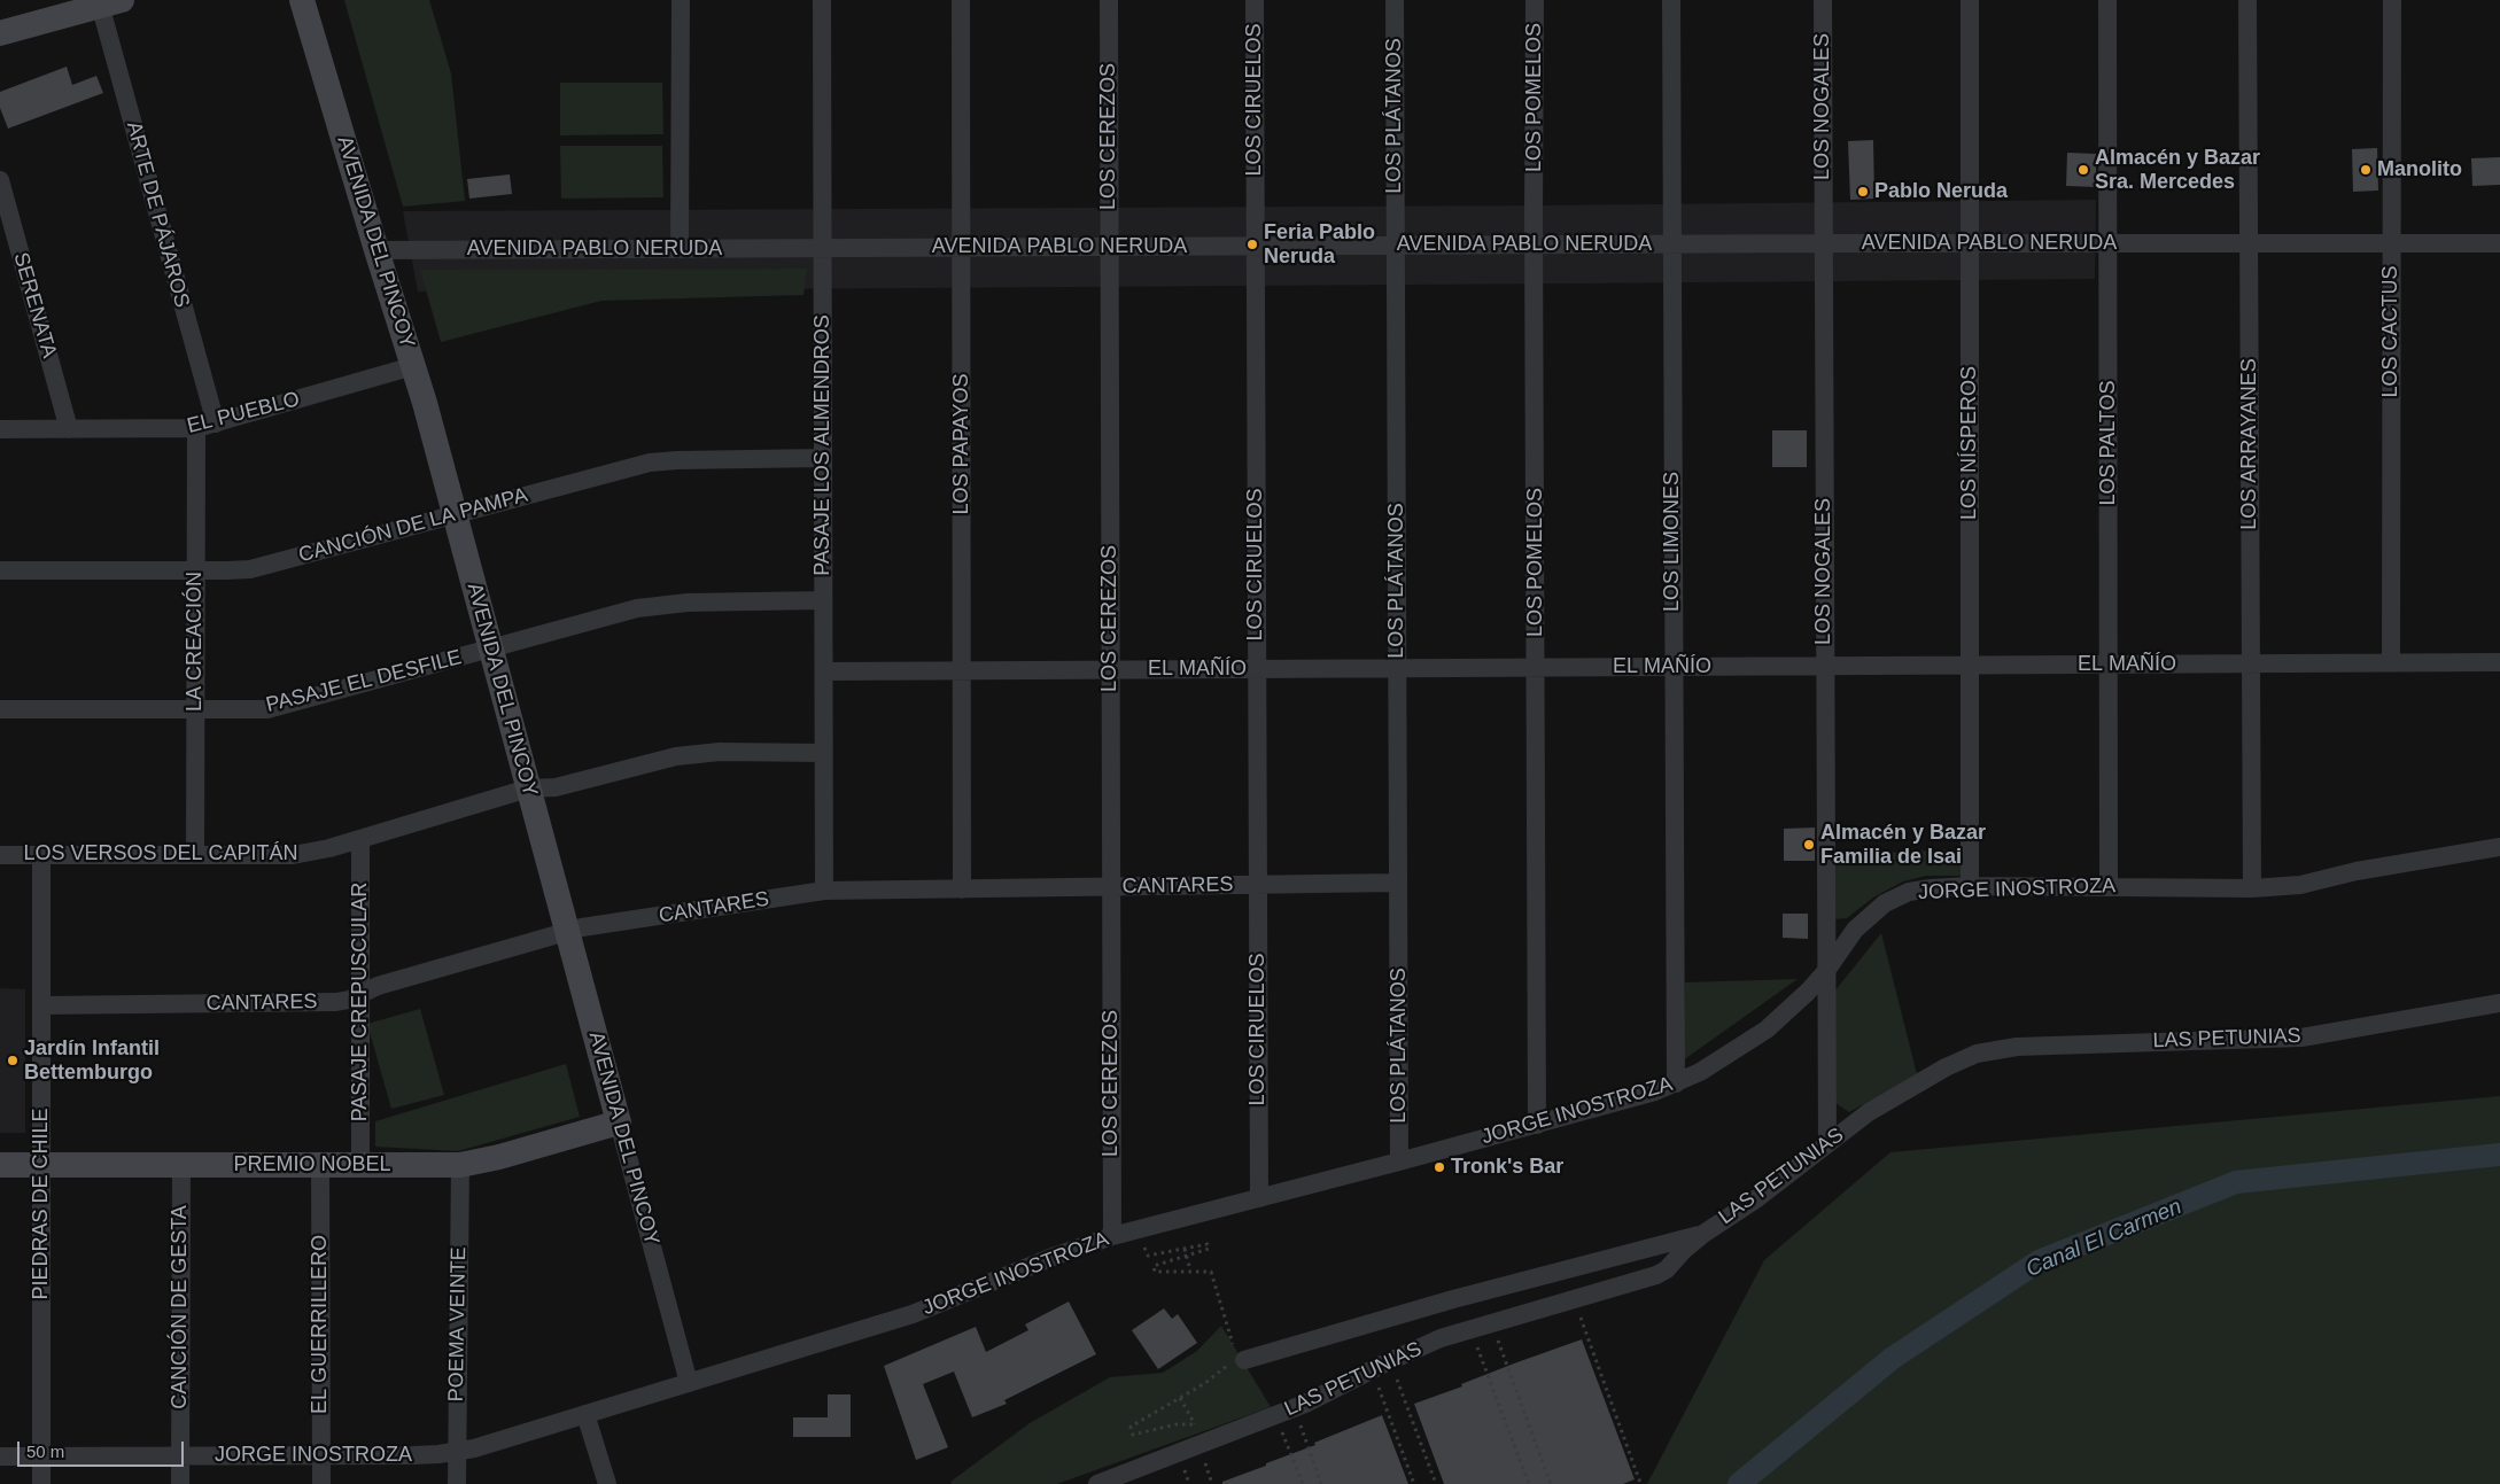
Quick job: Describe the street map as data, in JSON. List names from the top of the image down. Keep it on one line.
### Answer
{"streets":{"street":["LOS POMELOS","LOS CIRUELOS","LOS NOGALES","LOS PLÁTANOS","LOS CEREZOS","ARTE DE PÁJAROS","AVENIDA DEL PINCOY","AVENIDA PABLO NERUDA","SERENATA","LOS CACTUS","EL PUEBLO","LOS NÍSPEROS","LOS PALTOS","LOS PAPAYOS","LOS ARRAYANES","PASAJE LOS ALMENDROS","CANCIÓN DE LA PAMPA","LOS LIMONES","LA CREACIÓN","EL MAÑÍO","PASAJE EL DESFILE","LOS VERSOS DEL CAPITÁN","CANTARES","JORGE INOSTROZA","PASAJE CREPUSCULAR","LAS PETUNIAS","PREMIO NOBEL","PIEDRAS DE CHILE","CANCIÓN DE GESTA","EL GUERRILLERO","POEMA VEINTE"]},"crossings":[["LOS POMELOS","AVENIDA PABLO NERUDA"],["LOS POMELOS","EL MAÑÍO"],["LOS POMELOS","JORGE INOSTROZA"],["LOS CIRUELOS","AVENIDA PABLO NERUDA"],["LOS CIRUELOS","EL MAÑÍO"],["LOS CIRUELOS","CANTARES"],["LOS CIRUELOS","JORGE INOSTROZA"],["LOS NOGALES","AVENIDA PABLO NERUDA"],["LOS NOGALES","EL MAÑÍO"],["LOS NOGALES","JORGE INOSTROZA"],["LOS NOGALES","LAS PETUNIAS"],["LOS PLÁTANOS","AVENIDA PABLO NERUDA"],["LOS PLÁTANOS","EL MAÑÍO"],["LOS PLÁTANOS","CANTARES"],["LOS PLÁTANOS","JORGE INOSTROZA"],["LOS CEREZOS","AVENIDA PABLO NERUDA"],["LOS CEREZOS","EL MAÑÍO"],["LOS CEREZOS","CANTARES"],["LOS CEREZOS","JORGE INOSTROZA"],["ARTE DE PÁJAROS","EL PUEBLO"],["AVENIDA DEL PINCOY","AVENIDA PABLO NERUDA"],["AVENIDA DEL PINCOY","EL PUEBLO"],["AVENIDA DEL PINCOY","CANCIÓN DE LA PAMPA"],["AVENIDA DEL PINCOY","PASAJE EL DESFILE"],["AVENIDA DEL PINCOY","LOS VERSOS DEL CAPITÁN"],["AVENIDA DEL PINCOY","CANTARES"],["AVENIDA DEL PINCOY","JORGE INOSTROZA"],["AVENIDA DEL PINCOY","PREMIO NOBEL"],["AVENIDA PABLO NERUDA","LOS CACTUS"],["AVENIDA PABLO NERUDA","LOS NÍSPEROS"],["AVENIDA PABLO NERUDA","LOS PALTOS"],["AVENIDA PABLO NERUDA","LOS PAPAYOS"],["AVENIDA PABLO NERUDA","LOS ARRAYANES"],["AVENIDA PABLO NERUDA","PASAJE LOS ALMENDROS"],["AVENIDA PABLO NERUDA","LOS LIMONES"],["SERENATA","EL PUEBLO"],["LOS CACTUS","EL MAÑÍO"],["EL PUEBLO","LA CREACIÓN"],["LOS NÍSPEROS","EL MAÑÍO"],["LOS NÍSPEROS","JORGE INOSTROZA"],["LOS PALTOS","EL MAÑÍO"],["LOS PALTOS","JORGE INOSTROZA"],["LOS PAPAYOS","EL MAÑÍO"],["LOS PAPAYOS","CANTARES"],["LOS ARRAYANES","EL MAÑÍO"],["LOS ARRAYANES","JORGE INOSTROZA"],["PASAJE LOS ALMENDROS","CANCIÓN DE LA PAMPA"],["PASAJE LOS ALMENDROS","EL MAÑÍO"],["PASAJE LOS ALMENDROS","PASAJE EL DESFILE"],["PASAJE LOS ALMENDROS","LOS VERSOS DEL CAPITÁN"],["PASAJE LOS ALMENDROS","CANTARES"],["CANCIÓN DE LA PAMPA","LA CREACIÓN"],["LOS LIMONES","EL MAÑÍO"],["LOS LIMONES","JORGE INOSTROZA"],["LA CREACIÓN","PASAJE EL DESFILE"],["LA CREACIÓN","LOS VERSOS DEL CAPITÁN"],["LOS VERSOS DEL CAPITÁN","PASAJE CREPUSCULAR"],["LOS VERSOS DEL CAPITÁN","PIEDRAS DE CHILE"],["CANTARES","PASAJE CREPUSCULAR"],["CANTARES","PIEDRAS DE CHILE"],["JORGE INOSTROZA","PIEDRAS DE CHILE"],["JORGE INOSTROZA","CANCIÓN DE GESTA"],["JORGE INOSTROZA","EL GUERRILLERO"],["JORGE INOSTROZA","POEMA VEINTE"],["PASAJE CREPUSCULAR","PREMIO NOBEL"],["PREMIO NOBEL","PIEDRAS DE CHILE"],["PREMIO NOBEL","CANCIÓN DE GESTA"],["PREMIO NOBEL","EL GUERRILLERO"],["PREMIO NOBEL","POEMA VEINTE"]],"water":["Canal El Carmen"],"places":["Almacén y Bazar Sra. Mercedes","Manolito","Pablo Neruda","Feria Pablo Neruda","Almacén y Bazar Familia de Isai","Jardín Infantil Bettemburgo","Tronk's Bar"],"scale_bar":"50 m"}
